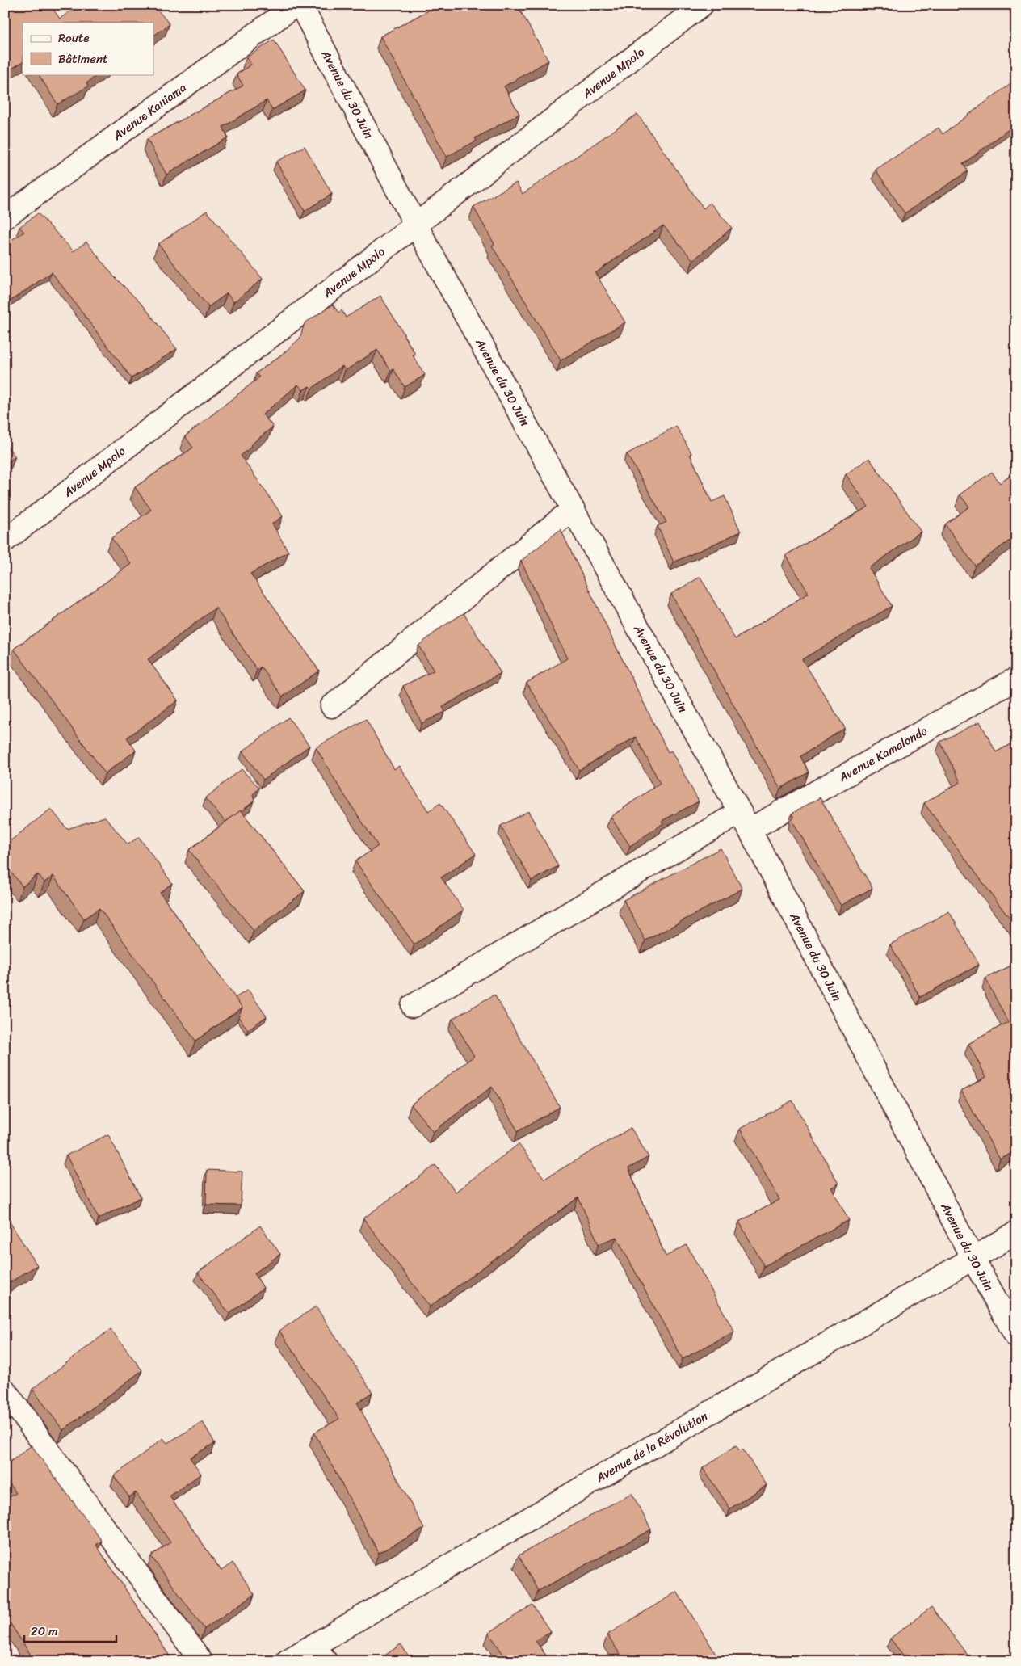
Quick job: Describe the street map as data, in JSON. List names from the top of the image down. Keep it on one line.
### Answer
{"streets":{"street":["Avenue Mpolo","Avenue du 30 Juin","Avenue Kaniama","Avenue Kamalondo","Avenue de la Révolution"]},"crossings":[["Avenue Mpolo","Avenue du 30 Juin"],["Avenue du 30 Juin","Avenue Kamalondo"],["Avenue du 30 Juin","Avenue de la Révolution"]],"legend":["Route","Bâtiment"],"scale_bar":"20 m"}
